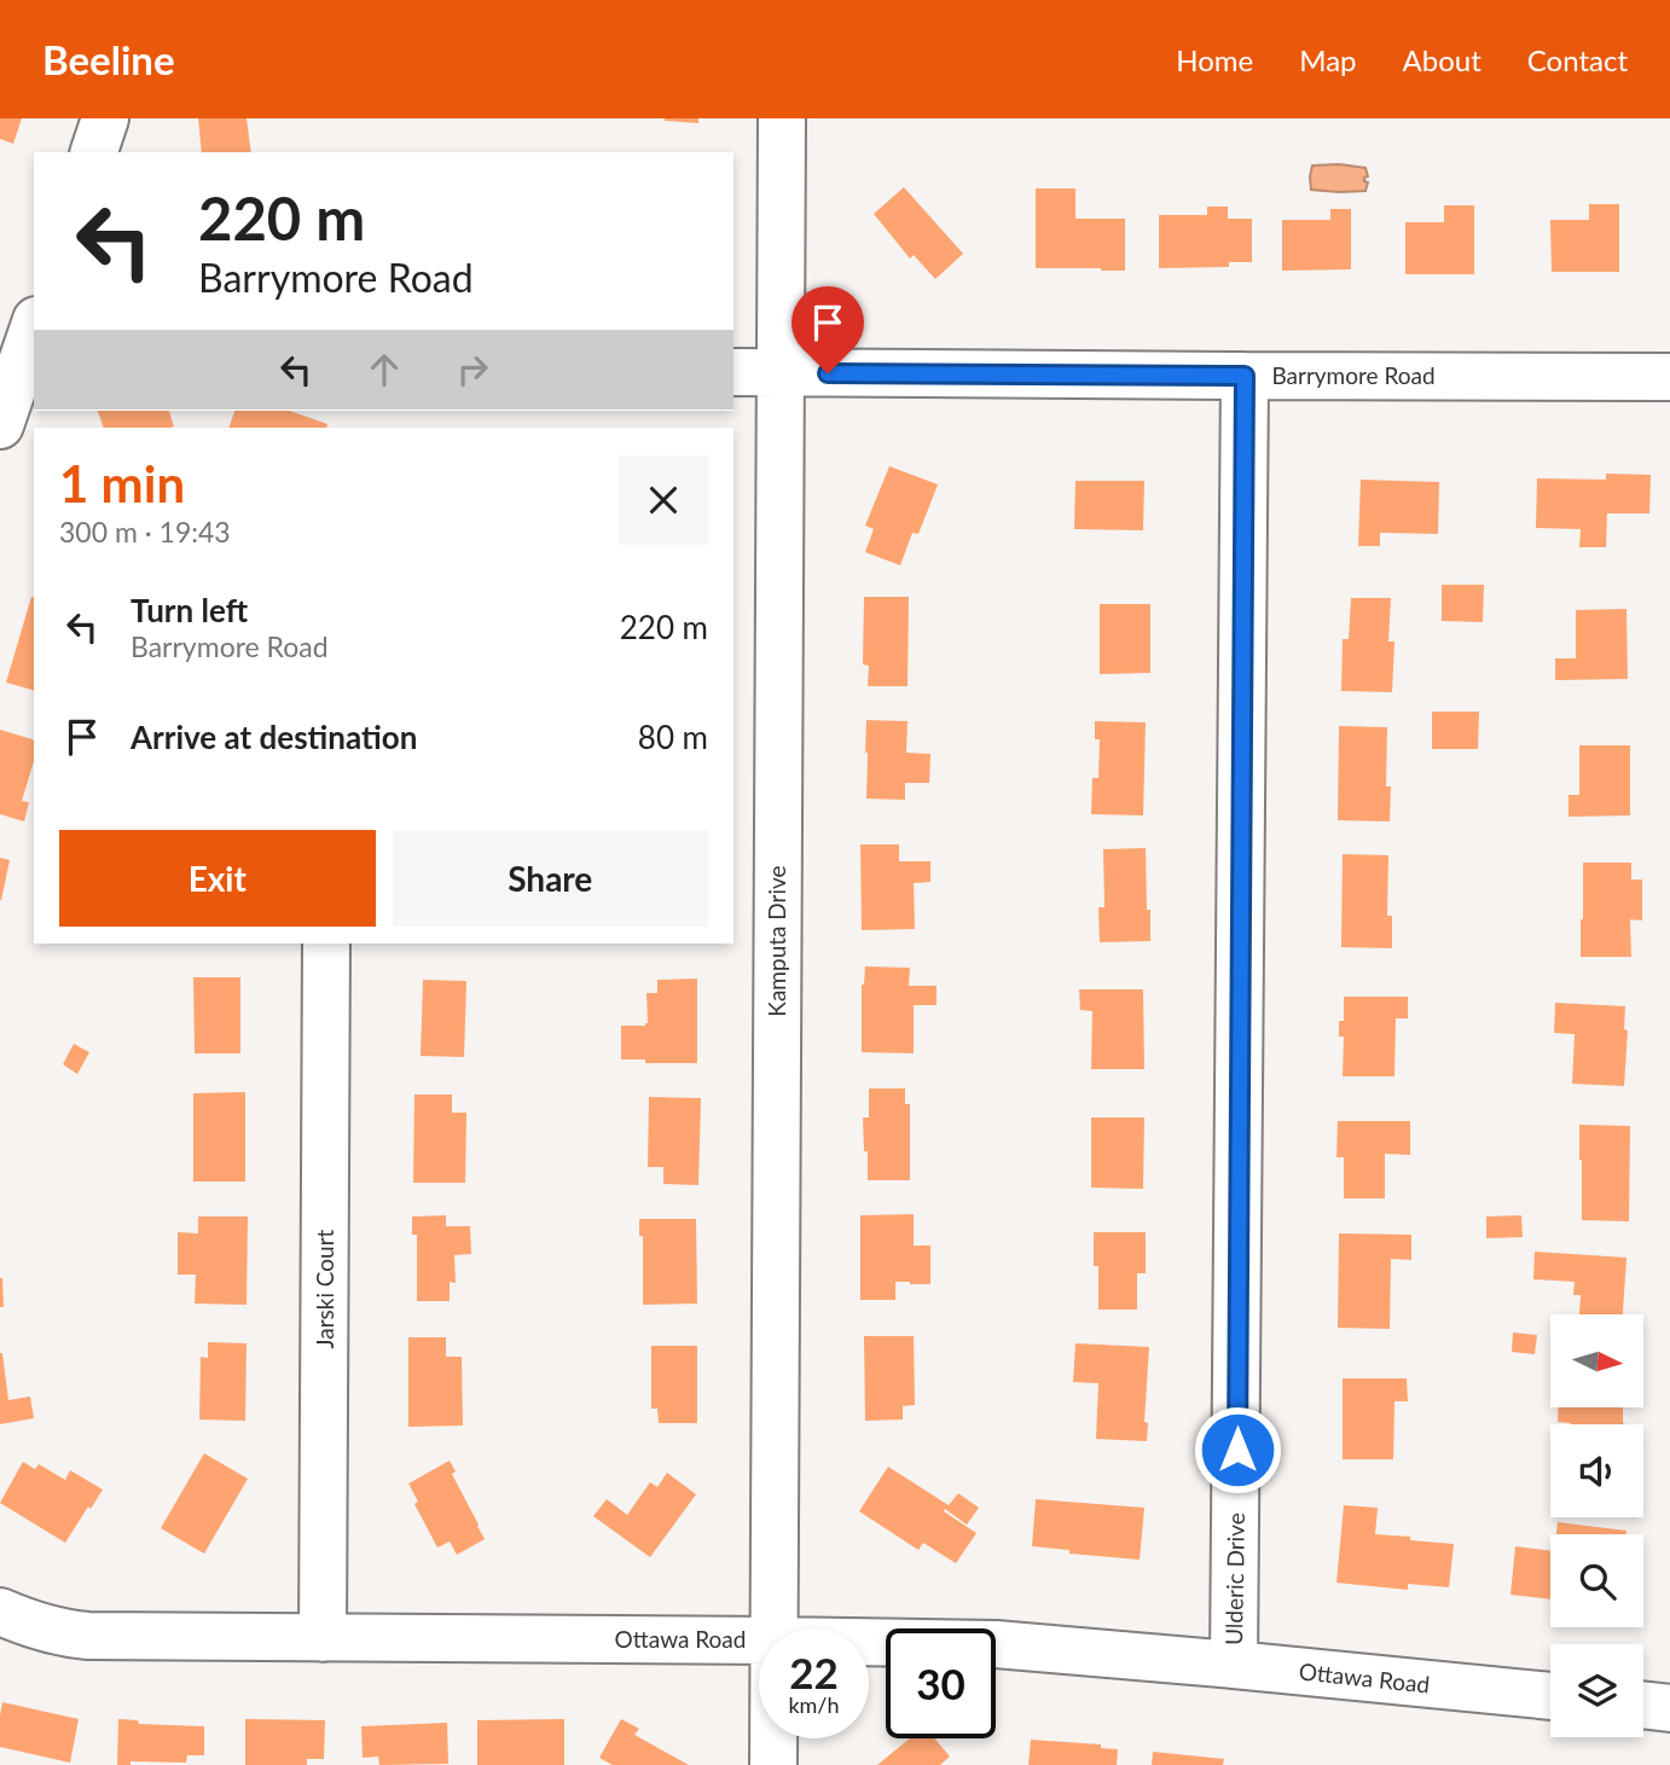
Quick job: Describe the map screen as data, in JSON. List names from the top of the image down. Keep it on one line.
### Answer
{"streets":{"street":["Barrymore Road","Kamputa Drive","Jarski Court","Ulderic Drive","Ottawa Road"]},"crossings":[["Barrymore Road","Kamputa Drive"],["Barrymore Road","Ulderic Drive"],["Jarski Court","Ottawa Road"],["Ulderic Drive","Ottawa Road"]],"north":"right","page":{"header":"Beeline","nav":["Home","Map","About","Contact"],"turn":["220 m","Barrymore Road"],"heading":["1 min","300 m · 19:43"],"list":[{"name":"Turn left","note":"Barrymore Road","value":"220 m"},{"name":"Arrive at destination","value":"80 m"}],"buttons":["Exit","Share"],"speed":"22 km/h","limit":"30"}}
